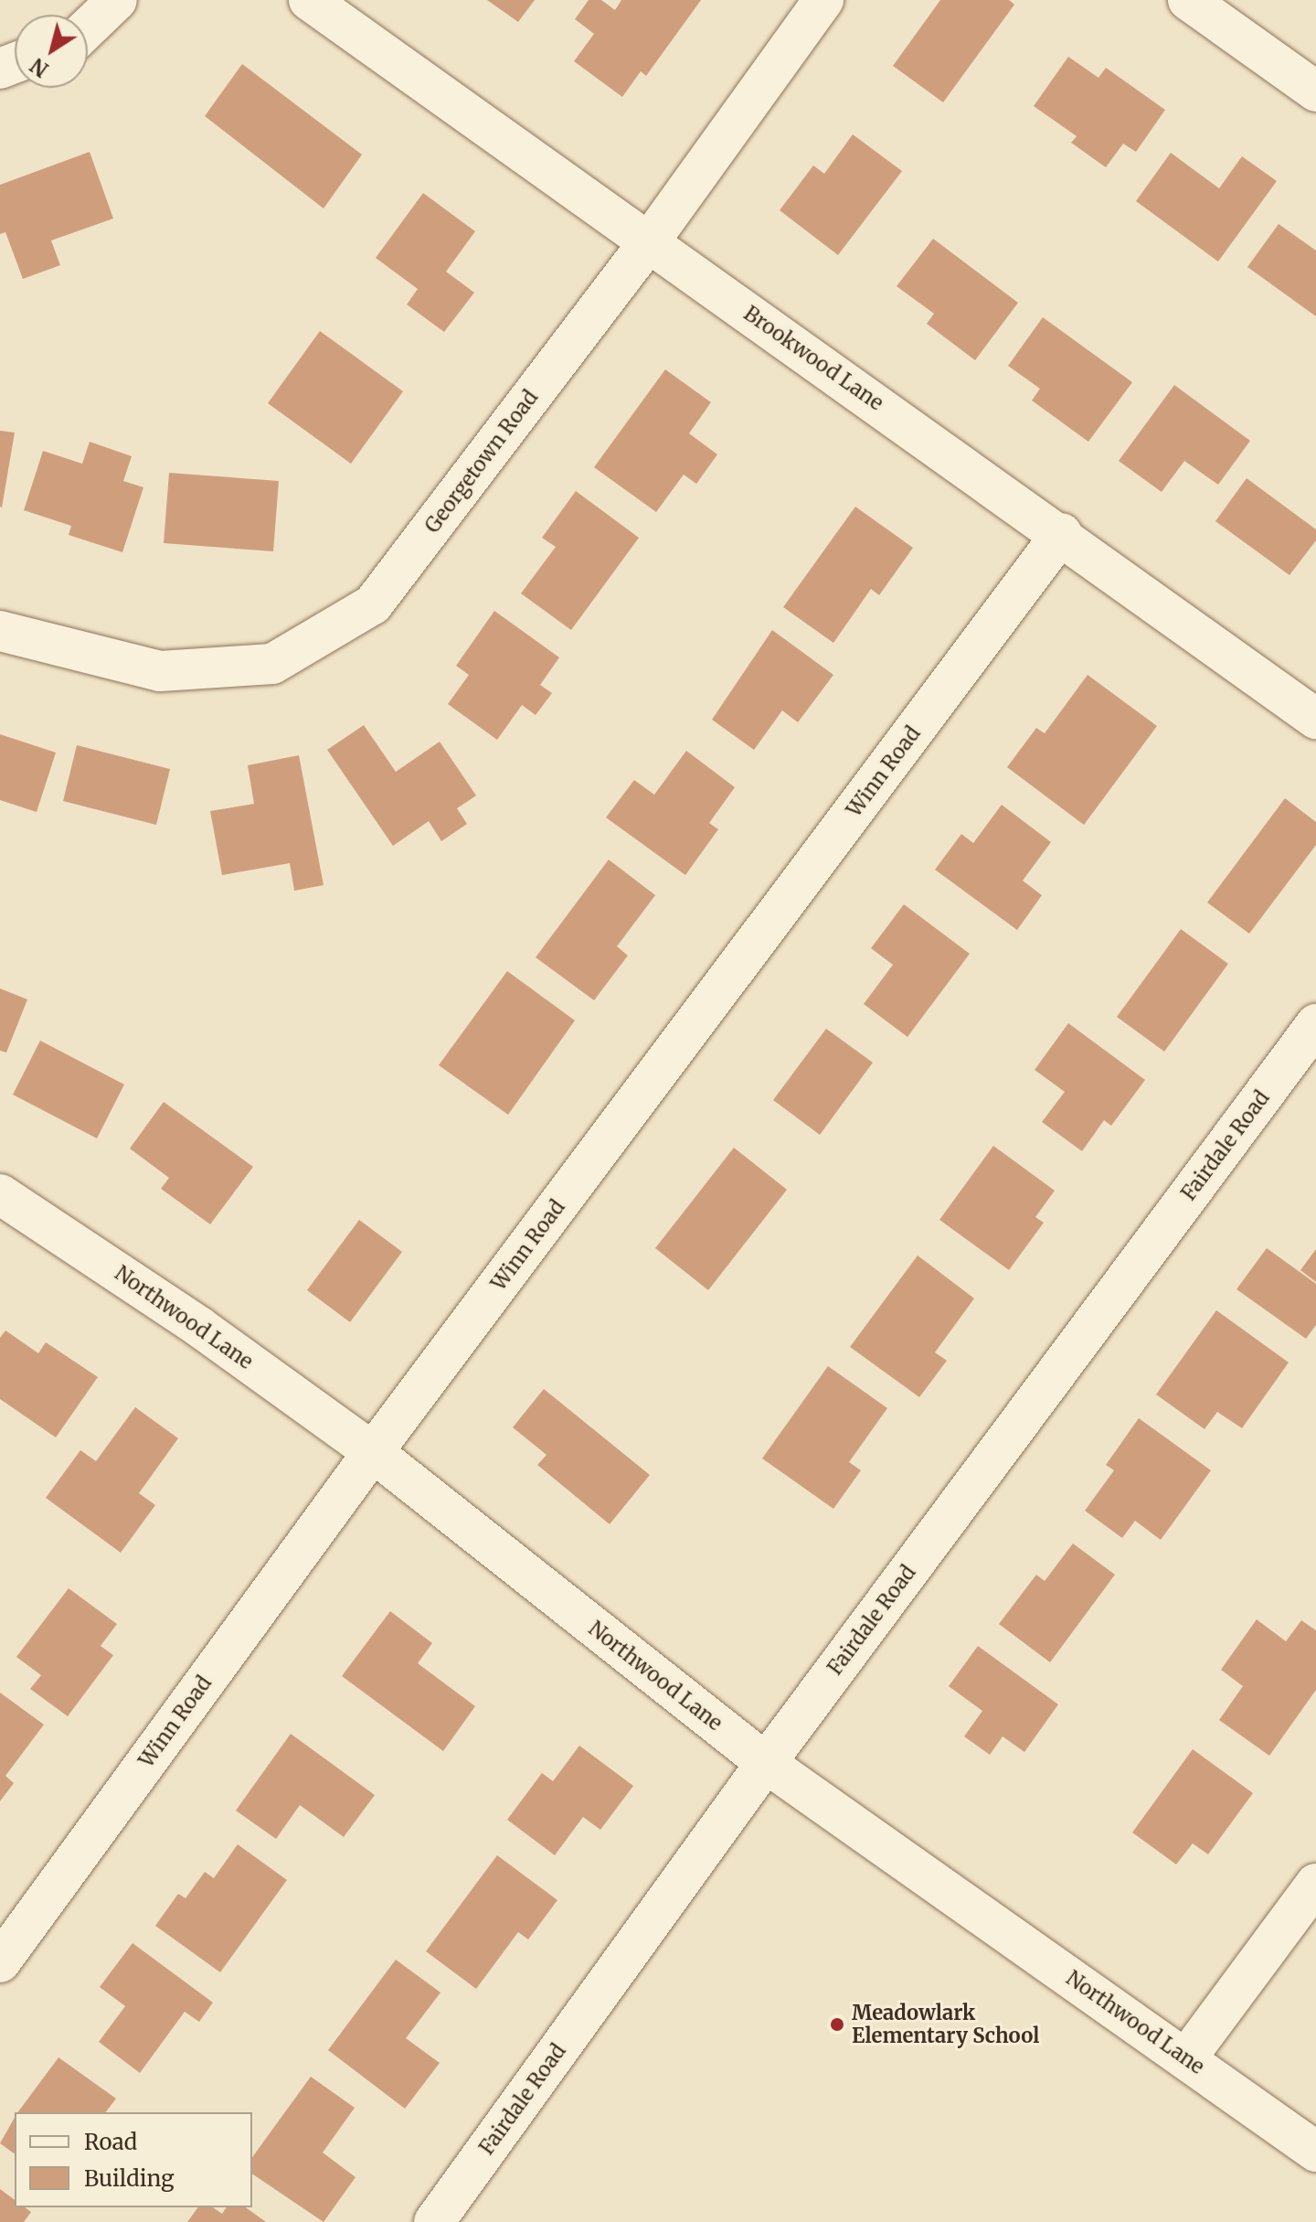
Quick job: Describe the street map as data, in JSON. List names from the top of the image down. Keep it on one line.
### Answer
{"streets":{"street":["Brookwood Lane","Georgetown Road","Winn Road","Fairdale Road","Northwood Lane"]},"crossings":[["Brookwood Lane","Georgetown Road"],["Brookwood Lane","Winn Road"],["Winn Road","Northwood Lane"],["Fairdale Road","Northwood Lane"]],"places":["Meadowlark Elementary School"],"legend":["Road","Building"],"north":"bottom left"}
